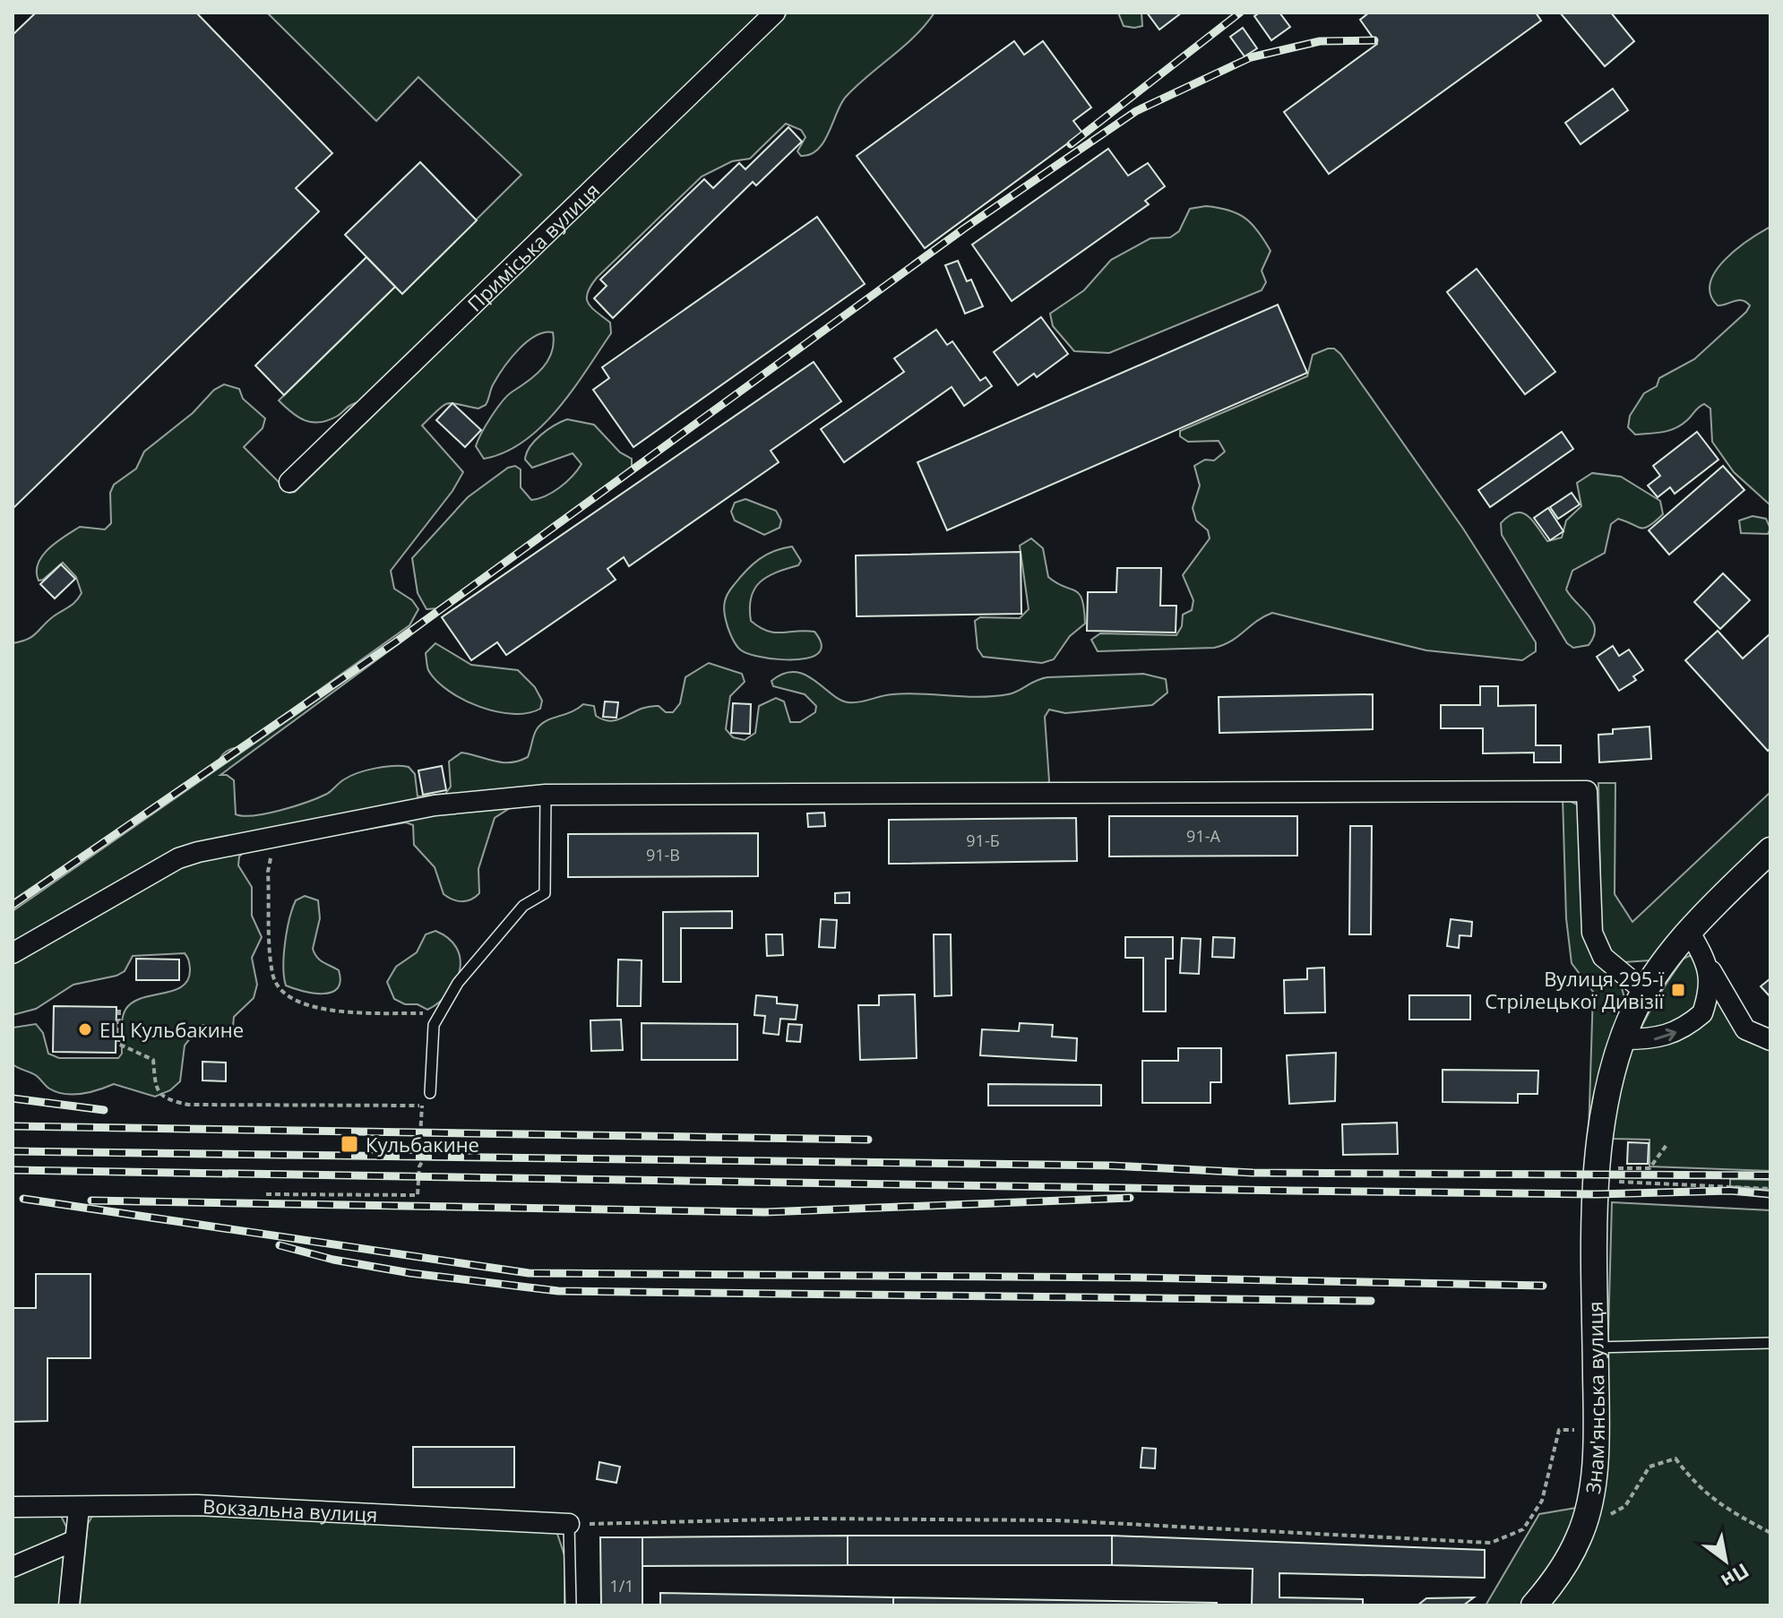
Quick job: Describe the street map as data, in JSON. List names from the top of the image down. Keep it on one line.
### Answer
{"streets":{"street":["Приміська вулиця","Знам'янська вулиця","Вокзальна вулиця"]},"places":{"transit":["Вулиця 295-ї Стрілецької Дивізії","Кульбакине"],"other":["ЕЦ Кульбакине"]},"house_numbers":["91-А","91-Б","91-В","1/1"],"north":"bottom right"}
